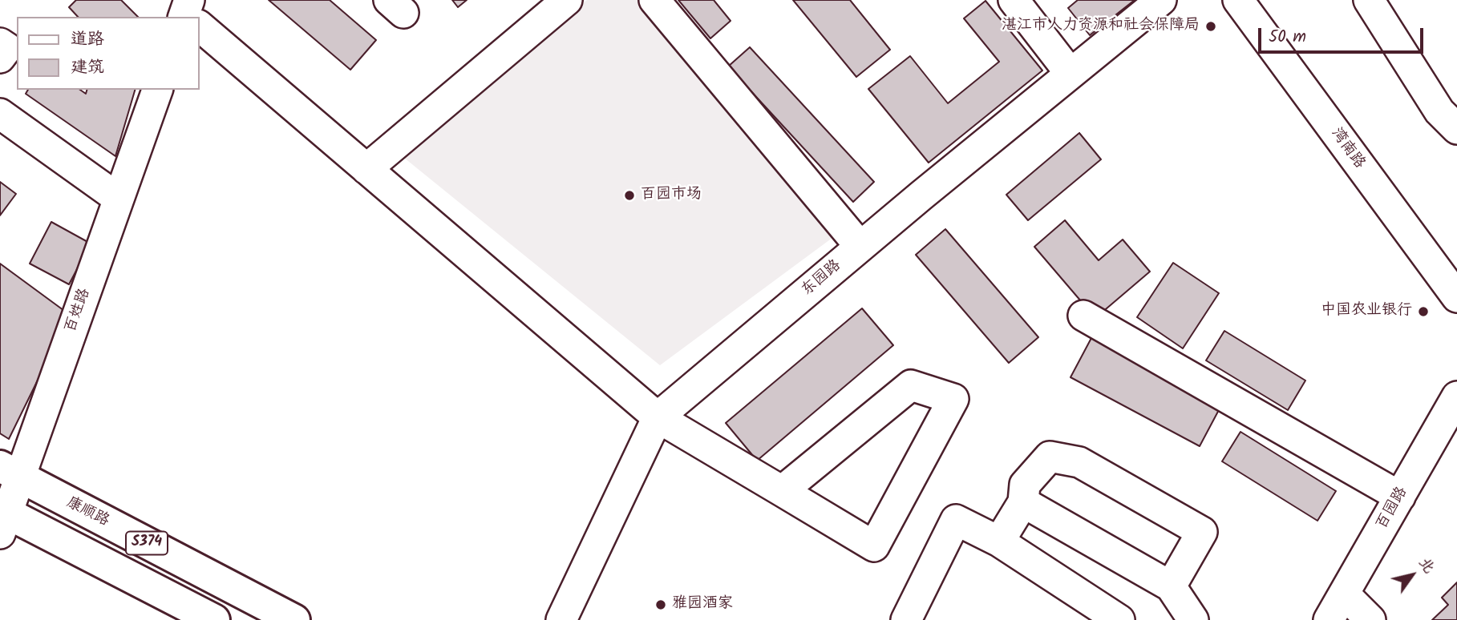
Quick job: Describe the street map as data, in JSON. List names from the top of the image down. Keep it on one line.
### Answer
{"streets":{"main road":["康顺路","S374"],"street":["湾南路","东园路","百姓路","百园路"]},"crossings":[["百姓路","康顺路"],["百姓路","S374"]],"places":["湛江市人力资源和社会保障局","百园市场","中国农业银行","雅园酒家"],"legend":["道路","建筑"],"scale_bar":"50 m","north":"top right"}
